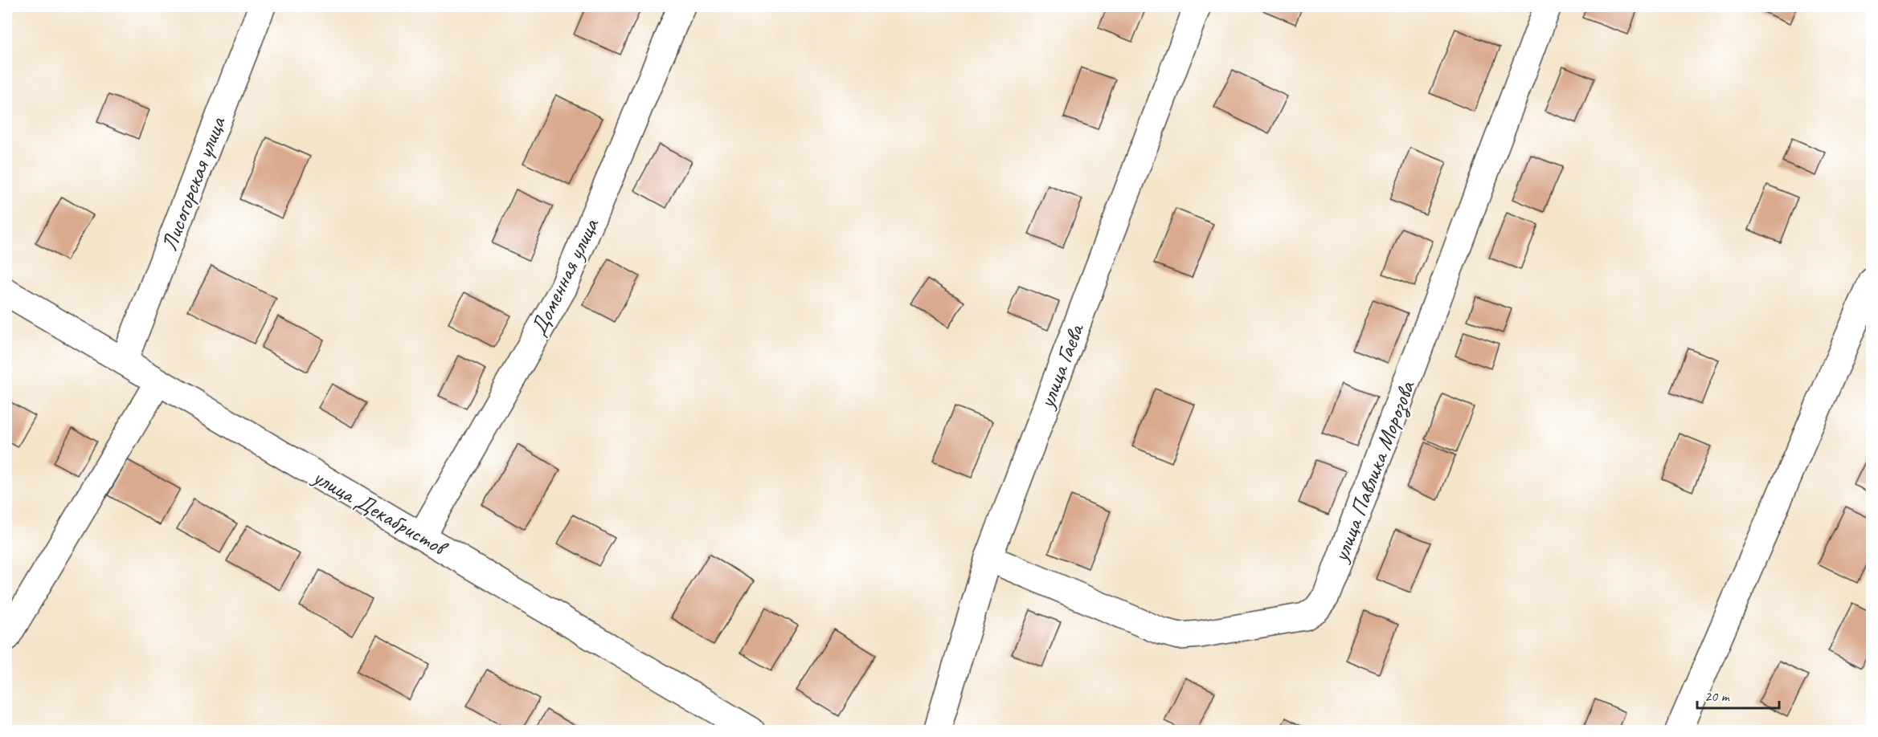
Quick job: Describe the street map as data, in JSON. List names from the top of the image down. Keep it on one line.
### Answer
{"streets":{"street":["Лисогорская улица","Доменная улица","улица Гаева","улица Павлика Морозова","улица Декабристов"]},"crossings":[["Лисогорская улица","улица Декабристов"],["Доменная улица","улица Декабристов"],["улица Гаева","улица Павлика Морозова"]],"scale_bar":"20 m"}
